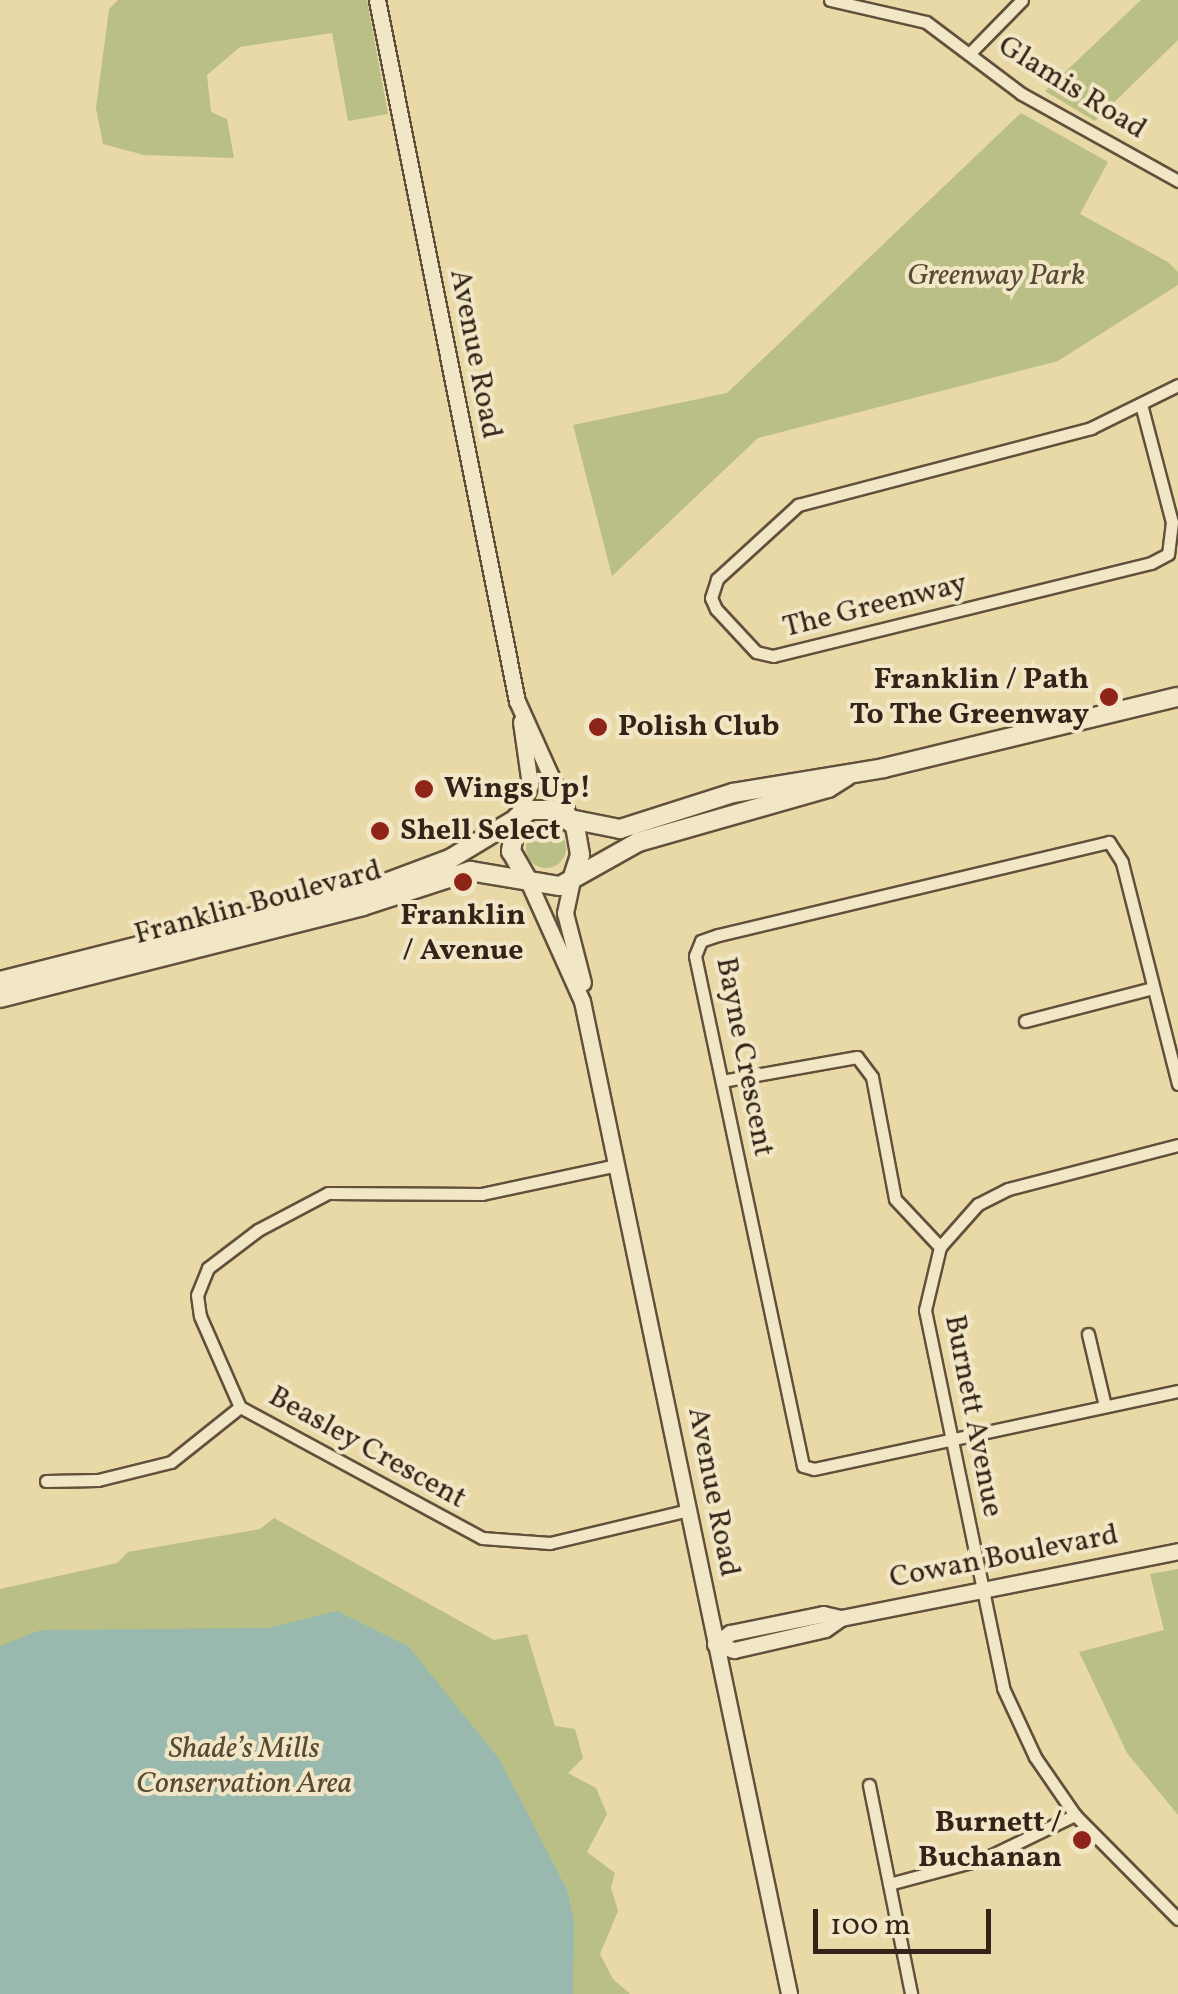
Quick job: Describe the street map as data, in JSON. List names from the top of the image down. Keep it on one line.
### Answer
{"streets":{"main road":["Franklin Boulevard"],"street":["Glamis Road","Avenue Road","The Greenway","Bayne Crescent","Burnett Avenue","Beasley Crescent","Cowan Boulevard"]},"crossings":[["Avenue Road","Franklin Boulevard"],["Avenue Road","Beasley Crescent"],["Avenue Road","Cowan Boulevard"],["Bayne Crescent","Burnett Avenue"],["Burnett Avenue","Cowan Boulevard"]],"parks":["Greenway Park","Shade’s Mills Conservation Area"],"places":["Franklin / Path To The Greenway","Polish Club","Wings Up!","Shell Select","Franklin / Avenue","Burnett / Buchanan"],"scale_bar":"100 m"}
